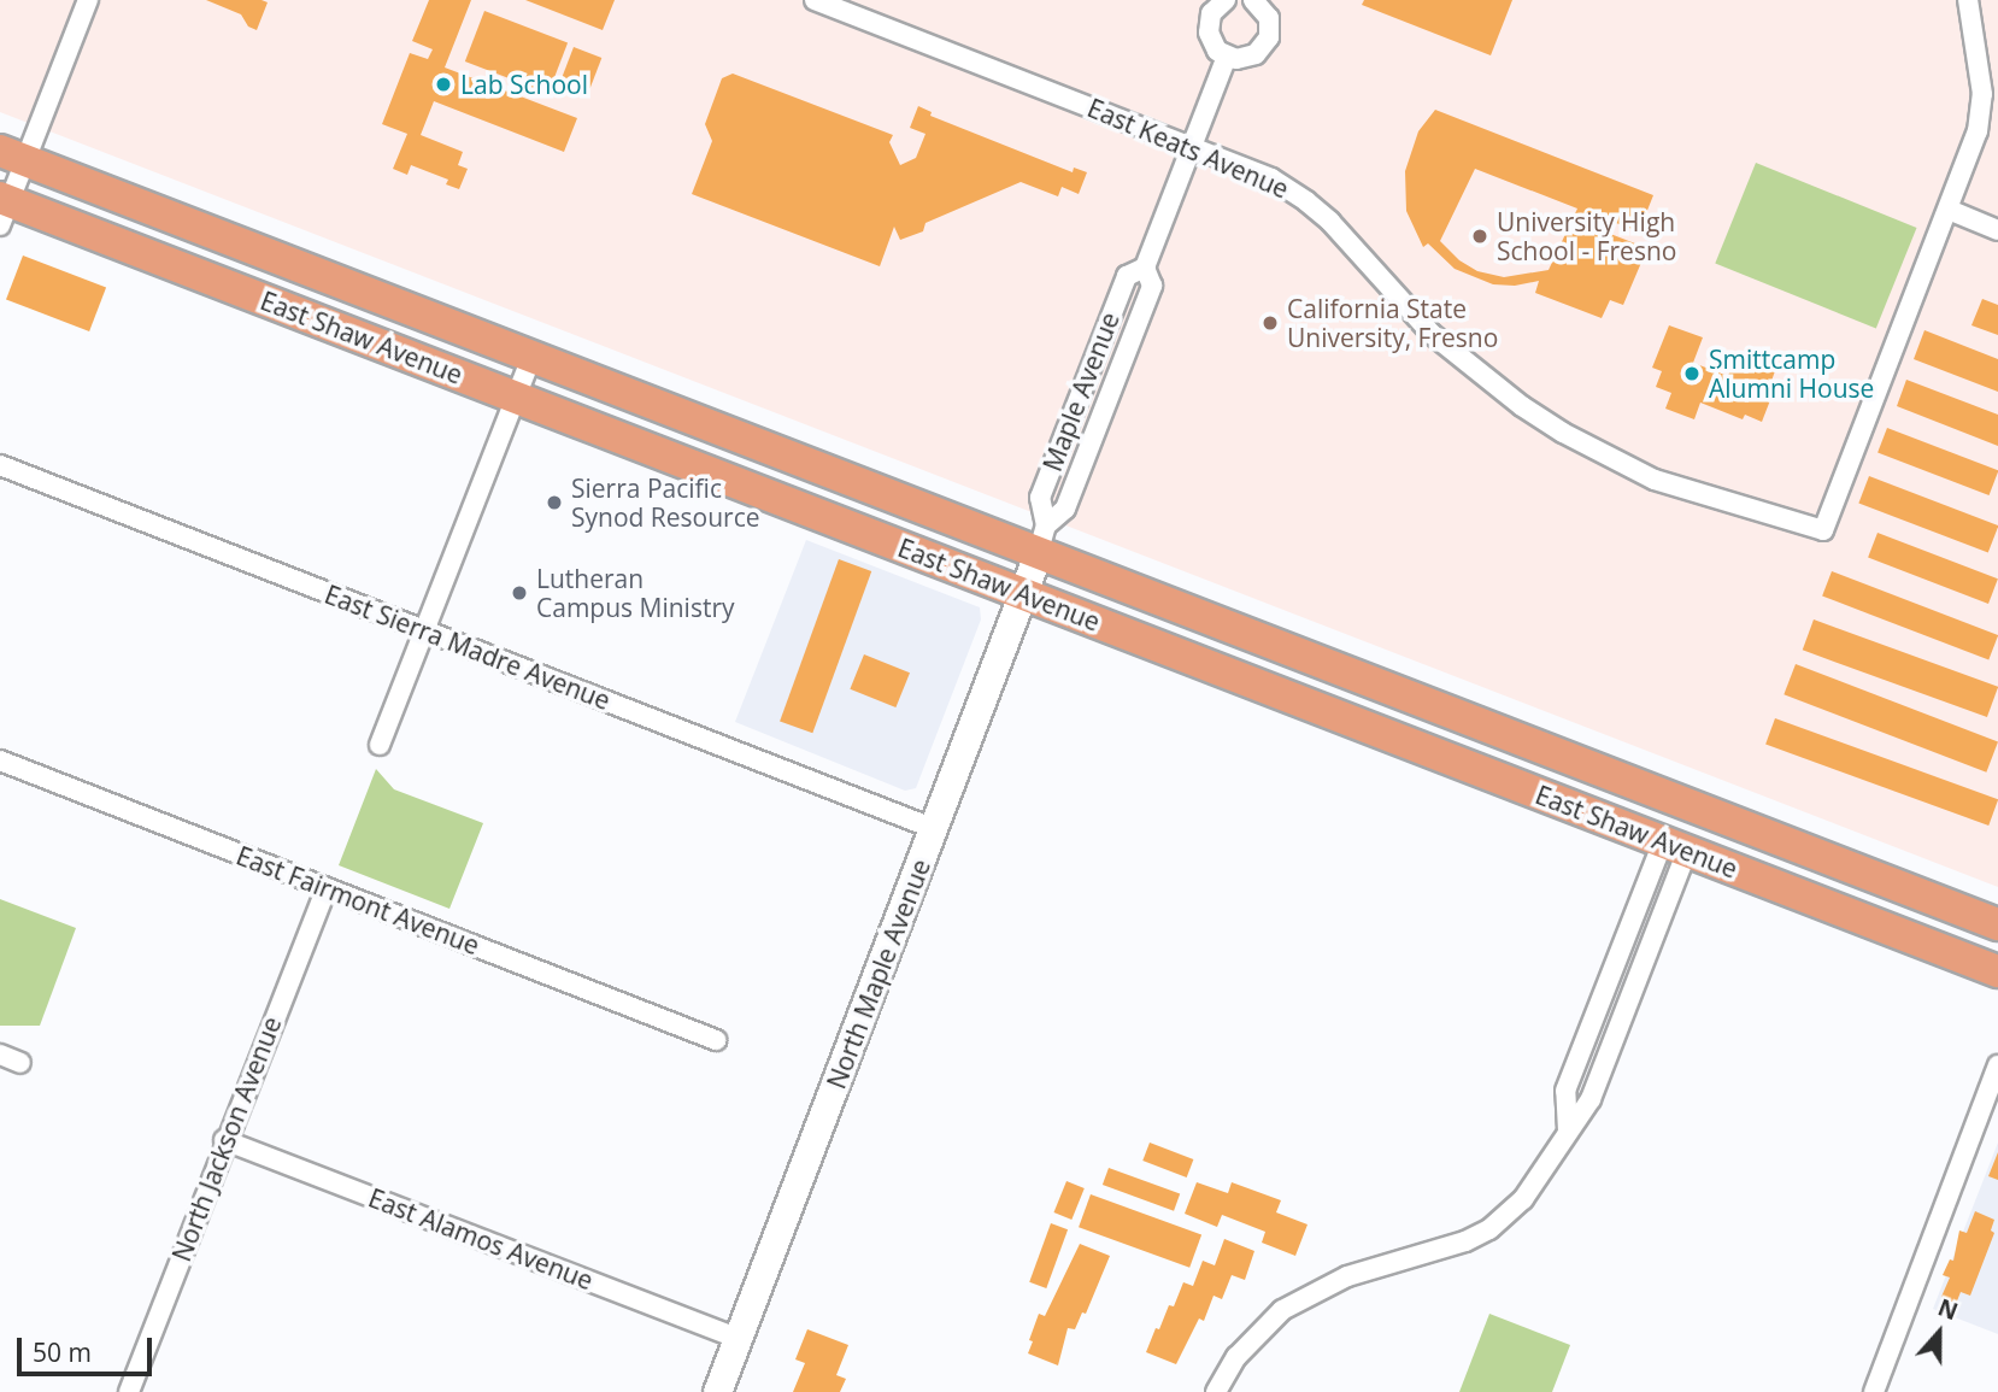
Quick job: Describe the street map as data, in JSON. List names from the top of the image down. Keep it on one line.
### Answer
{"streets":{"main road":["East Shaw Avenue"],"street":["East Keats Avenue","Maple Avenue","East Sierra Madre Avenue","East Fairmont Avenue","North Maple Avenue","North Jackson Avenue","East Alamos Avenue"]},"crossings":[["East Keats Avenue","Maple Avenue"],["East Shaw Avenue","Maple Avenue"],["East Shaw Avenue","North Maple Avenue"],["Maple Avenue","North Maple Avenue"],["East Sierra Madre Avenue","North Maple Avenue"],["East Fairmont Avenue","North Jackson Avenue"],["North Maple Avenue","East Alamos Avenue"],["North Jackson Avenue","East Alamos Avenue"]],"places":["Lab School","University High School - Fresno","California State University, Fresno","Smittcamp Alumni House","Sierra Pacific Synod Resource","Lutheran Campus Ministry"],"scale_bar":"50 m","north":"top"}
